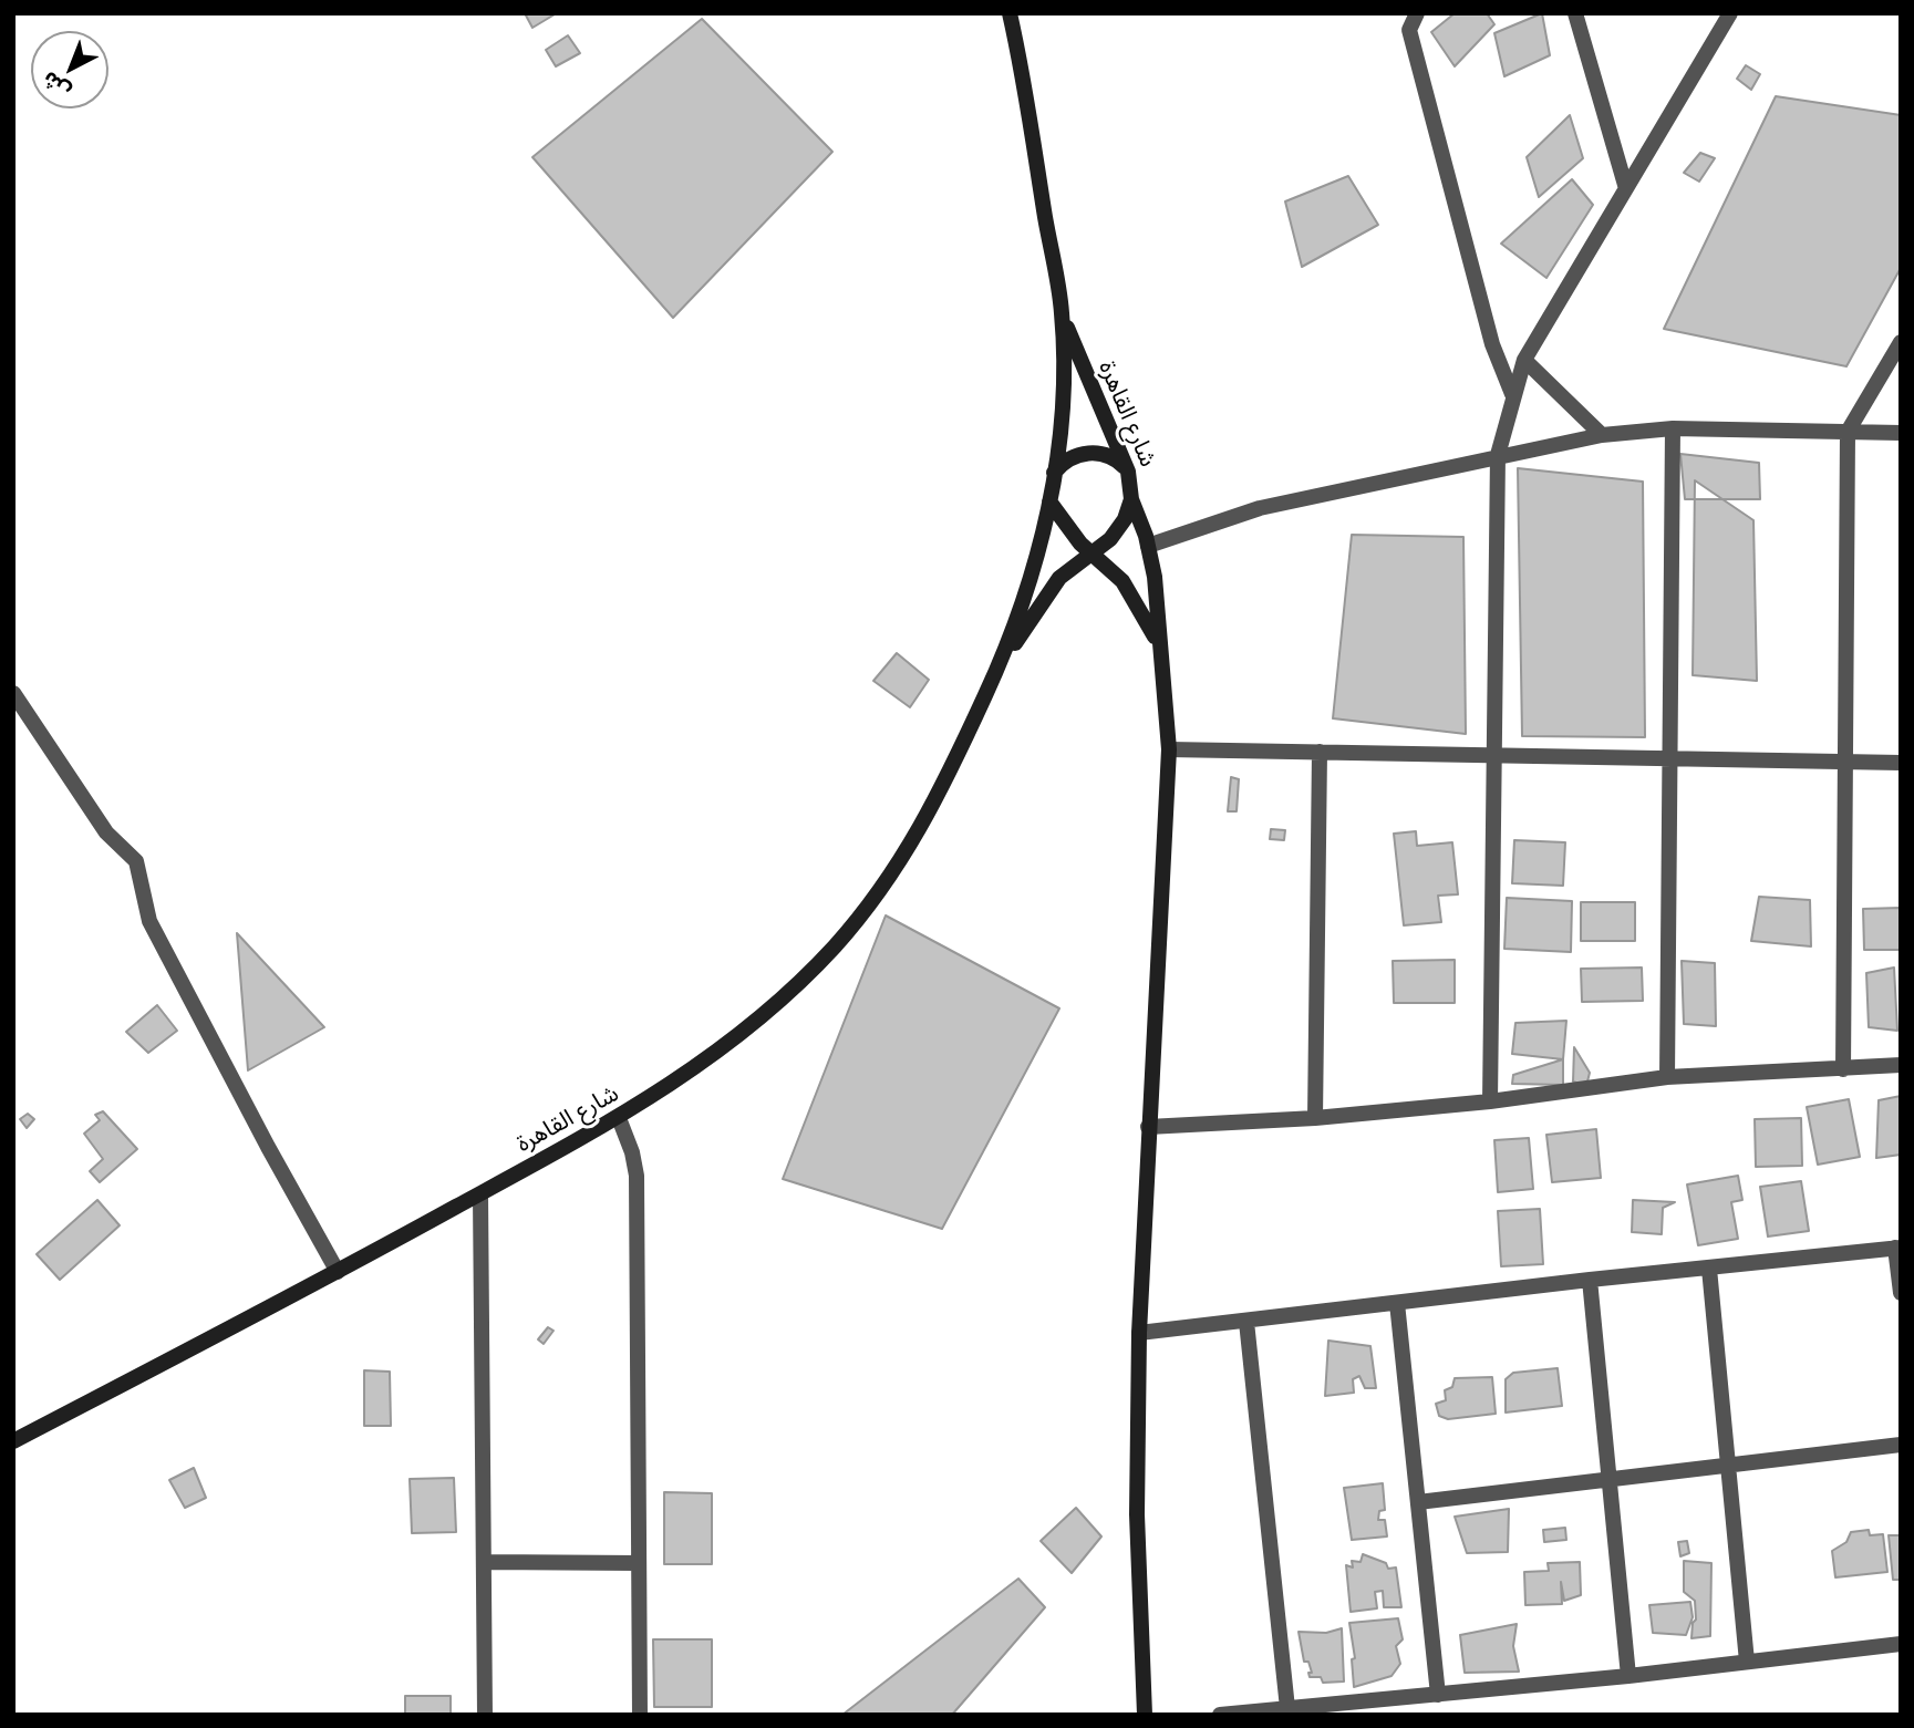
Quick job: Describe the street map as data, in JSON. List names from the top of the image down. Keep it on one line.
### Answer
{"streets":{"main road":["شارع القاهرة"]},"north":"bottom left"}
